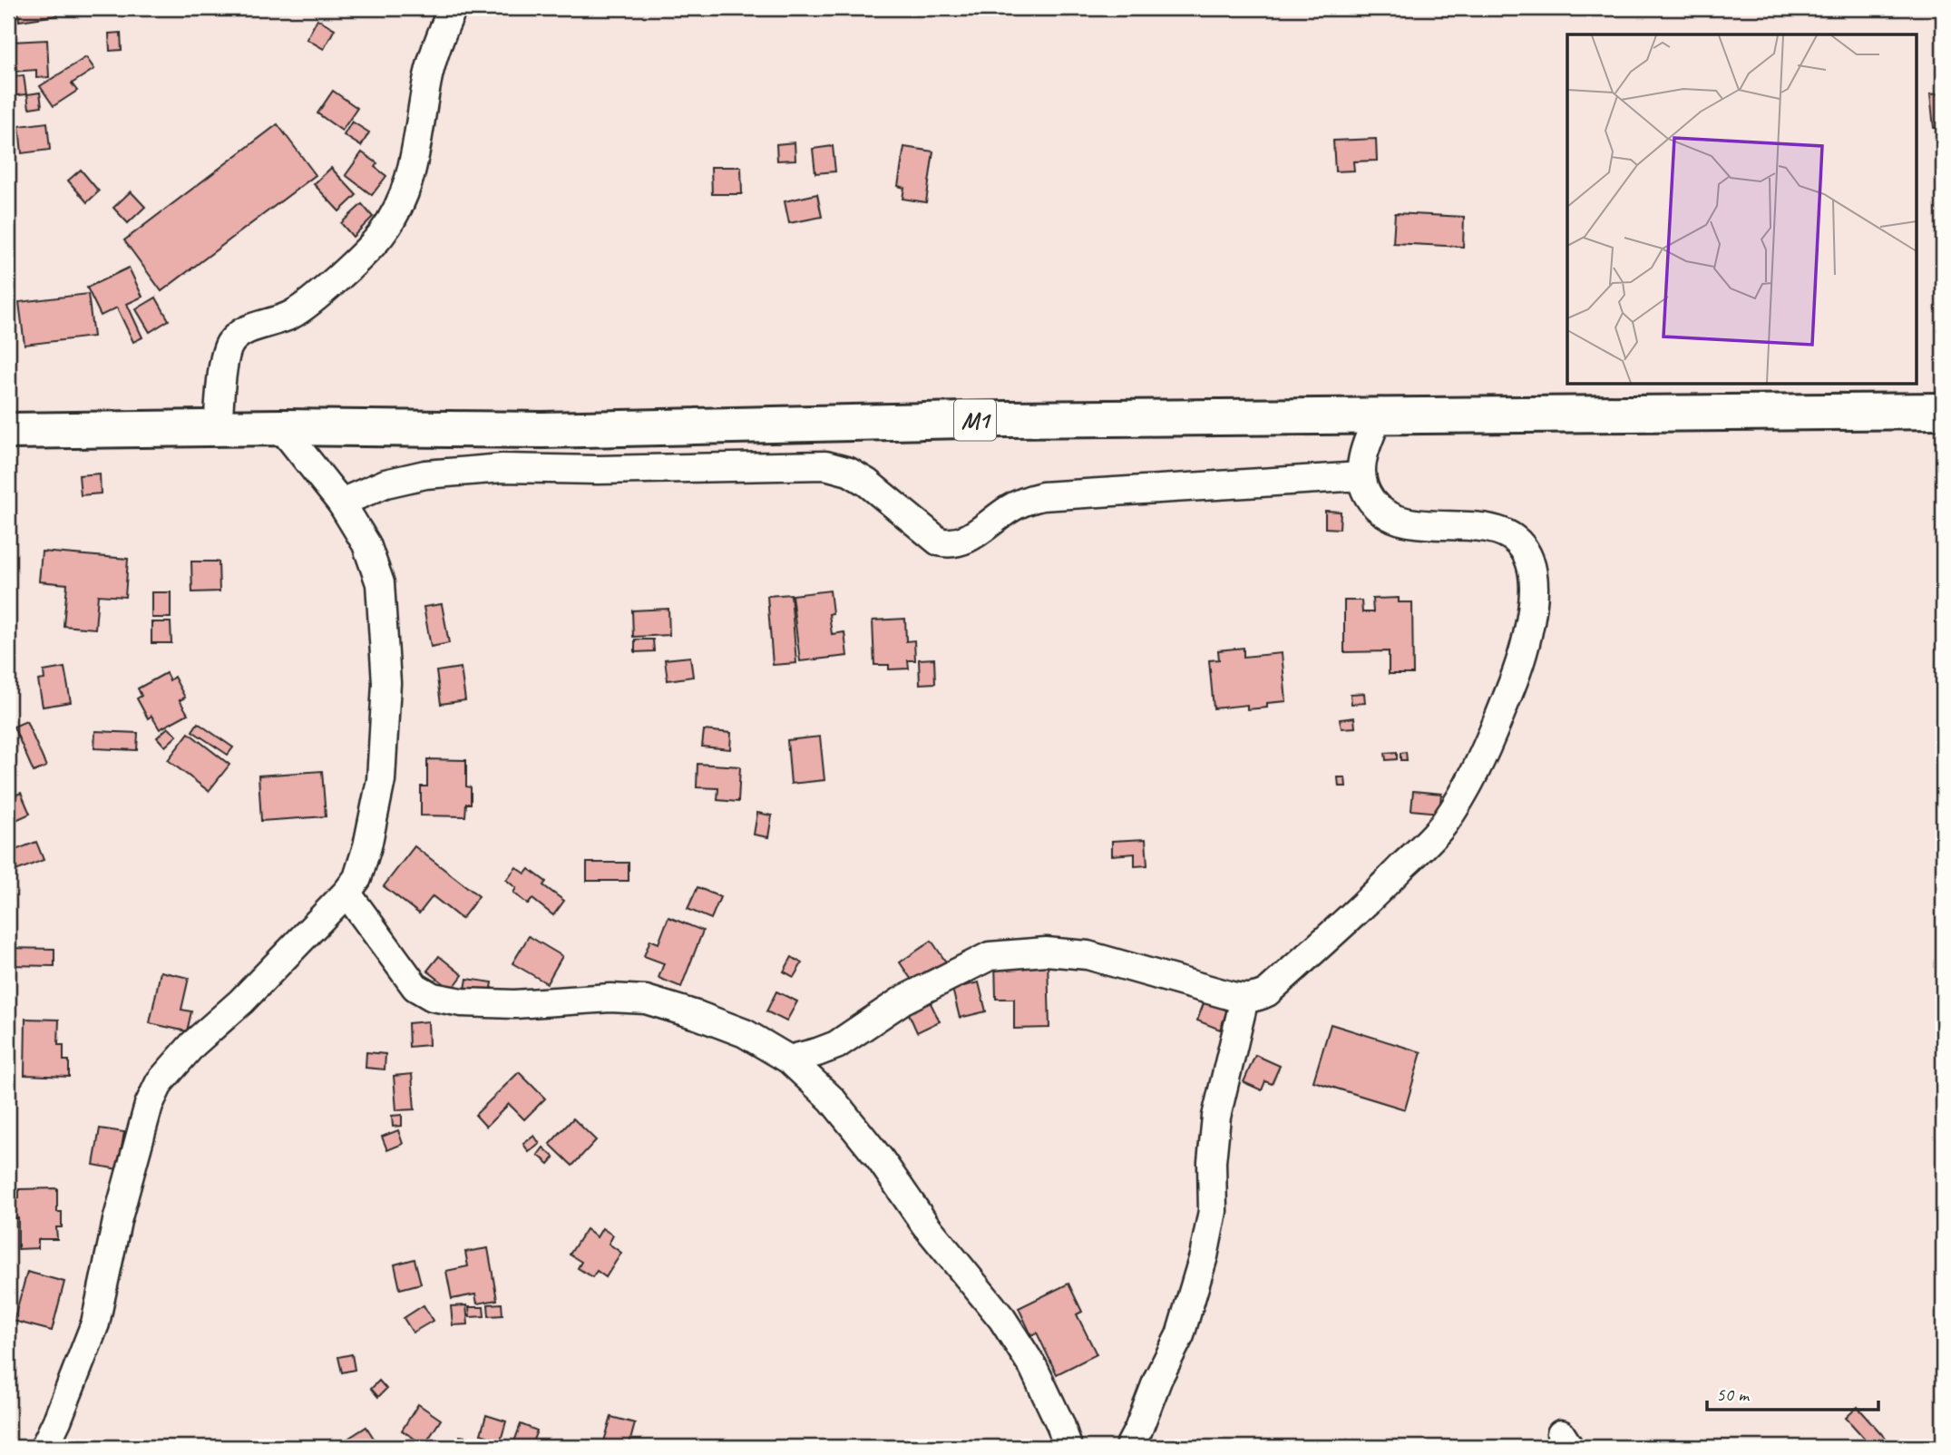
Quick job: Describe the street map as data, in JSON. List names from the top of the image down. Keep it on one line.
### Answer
{"streets":{"highway":["M1"]},"scale_bar":"50 m"}
